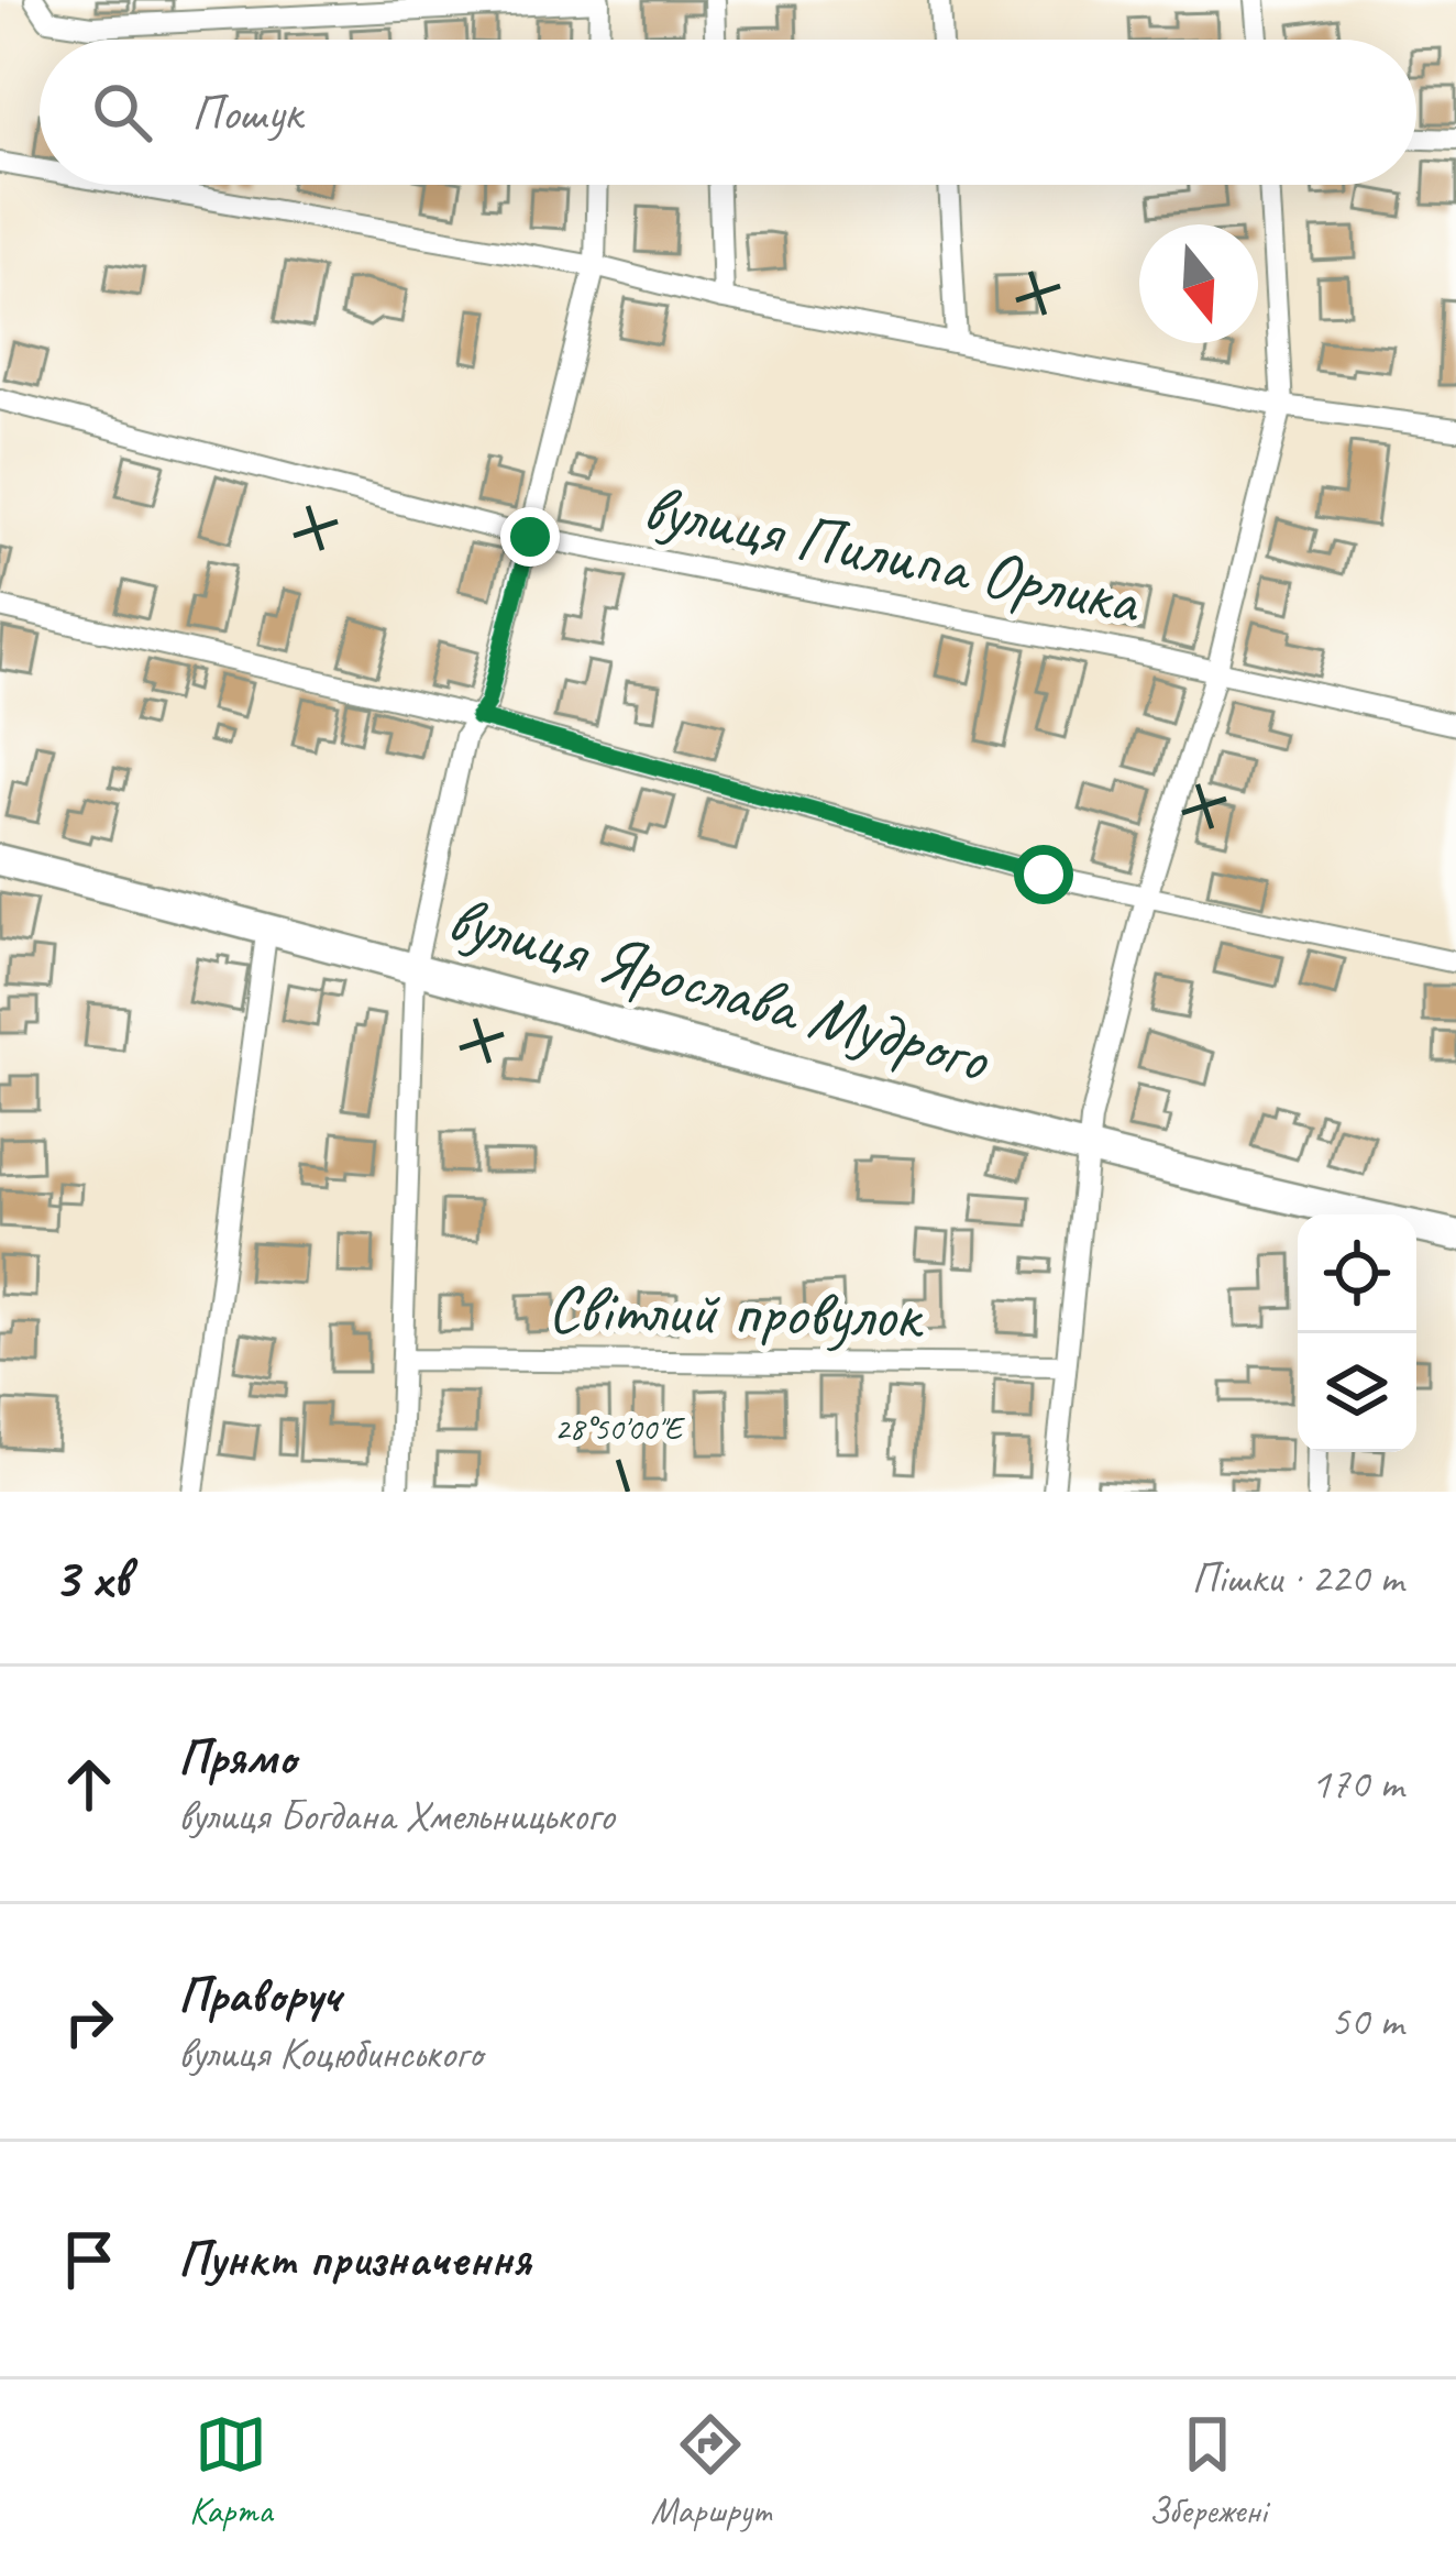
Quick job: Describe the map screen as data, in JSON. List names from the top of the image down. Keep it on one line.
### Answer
{"streets":{"street":["вулиця Пилипа Орлика","вулиця Ярослава Мудрого","Світлий провулок"]},"north":"bottom","page":{"search":"Пошук","heading":["3 хв","Пішки · 220 m"],"list":[["Прямо","вулиця Богдана Хмельницького","170 m"],["Праворуч","вулиця Коцюбинського","50 m"],"Пункт призначення"],"nav":["Карта","Маршрут","Збережені"]},"coordinates":["28°50'00\"E"]}
